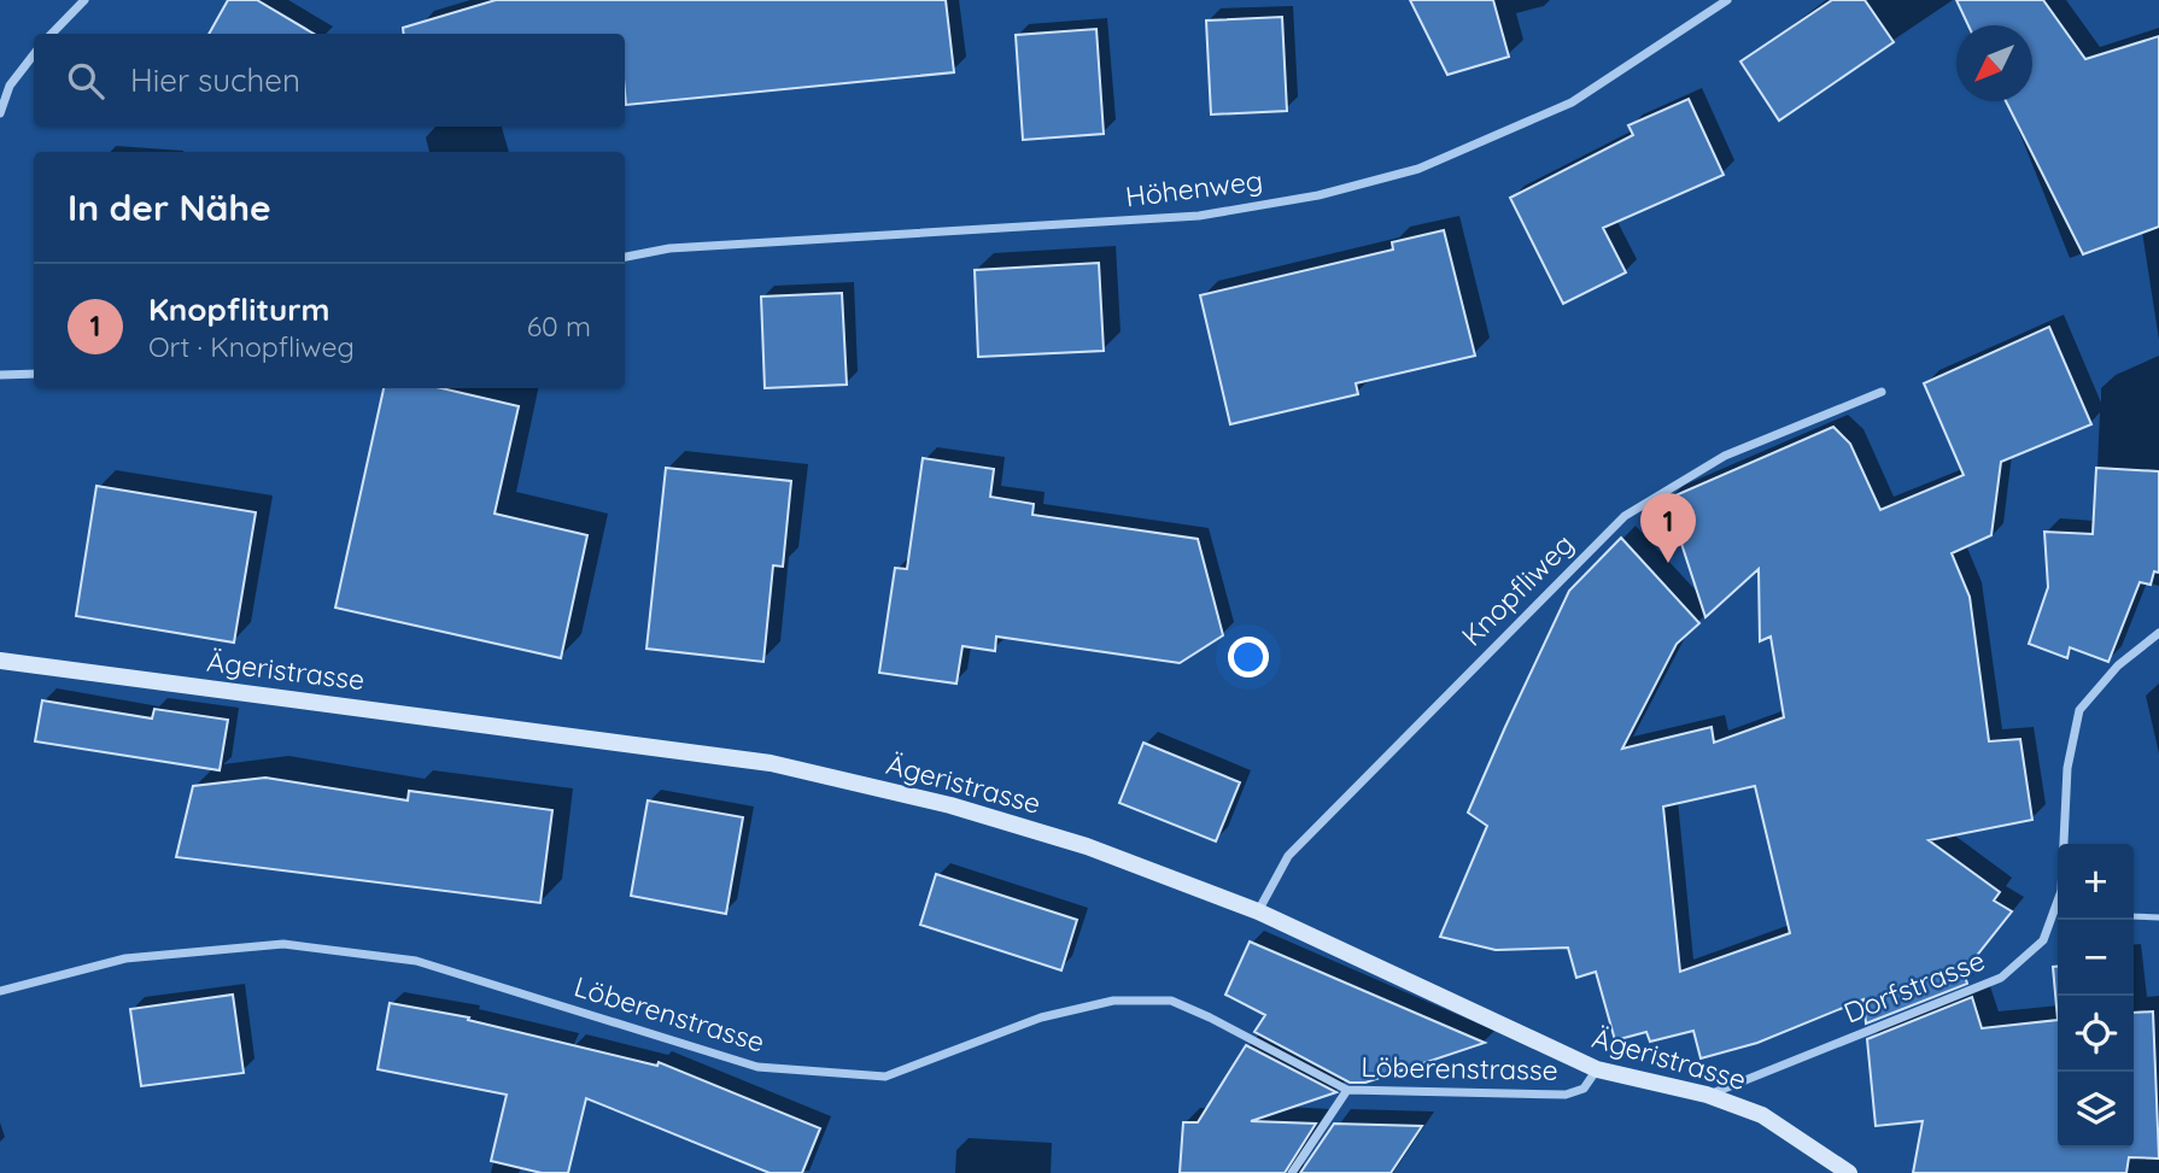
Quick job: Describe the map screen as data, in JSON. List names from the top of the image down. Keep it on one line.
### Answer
{"streets":{"main road":["Ägeristrasse"],"street":["Höhenweg","Knopfliweg","Dorfstrasse","Löberenstrasse"]},"crossings":[["Knopfliweg","Ägeristrasse"],["Ägeristrasse","Dorfstrasse"],["Ägeristrasse","Löberenstrasse"]],"north":"bottom left","page":{"search":"Hier suchen","heading":"In der Nähe","list":[{"mark":"1","name":"Knopfliturm","note":"Ort · Knopfliweg","value":"60 m"}],"pins":"1","map_buttons":["+","−"]}}
